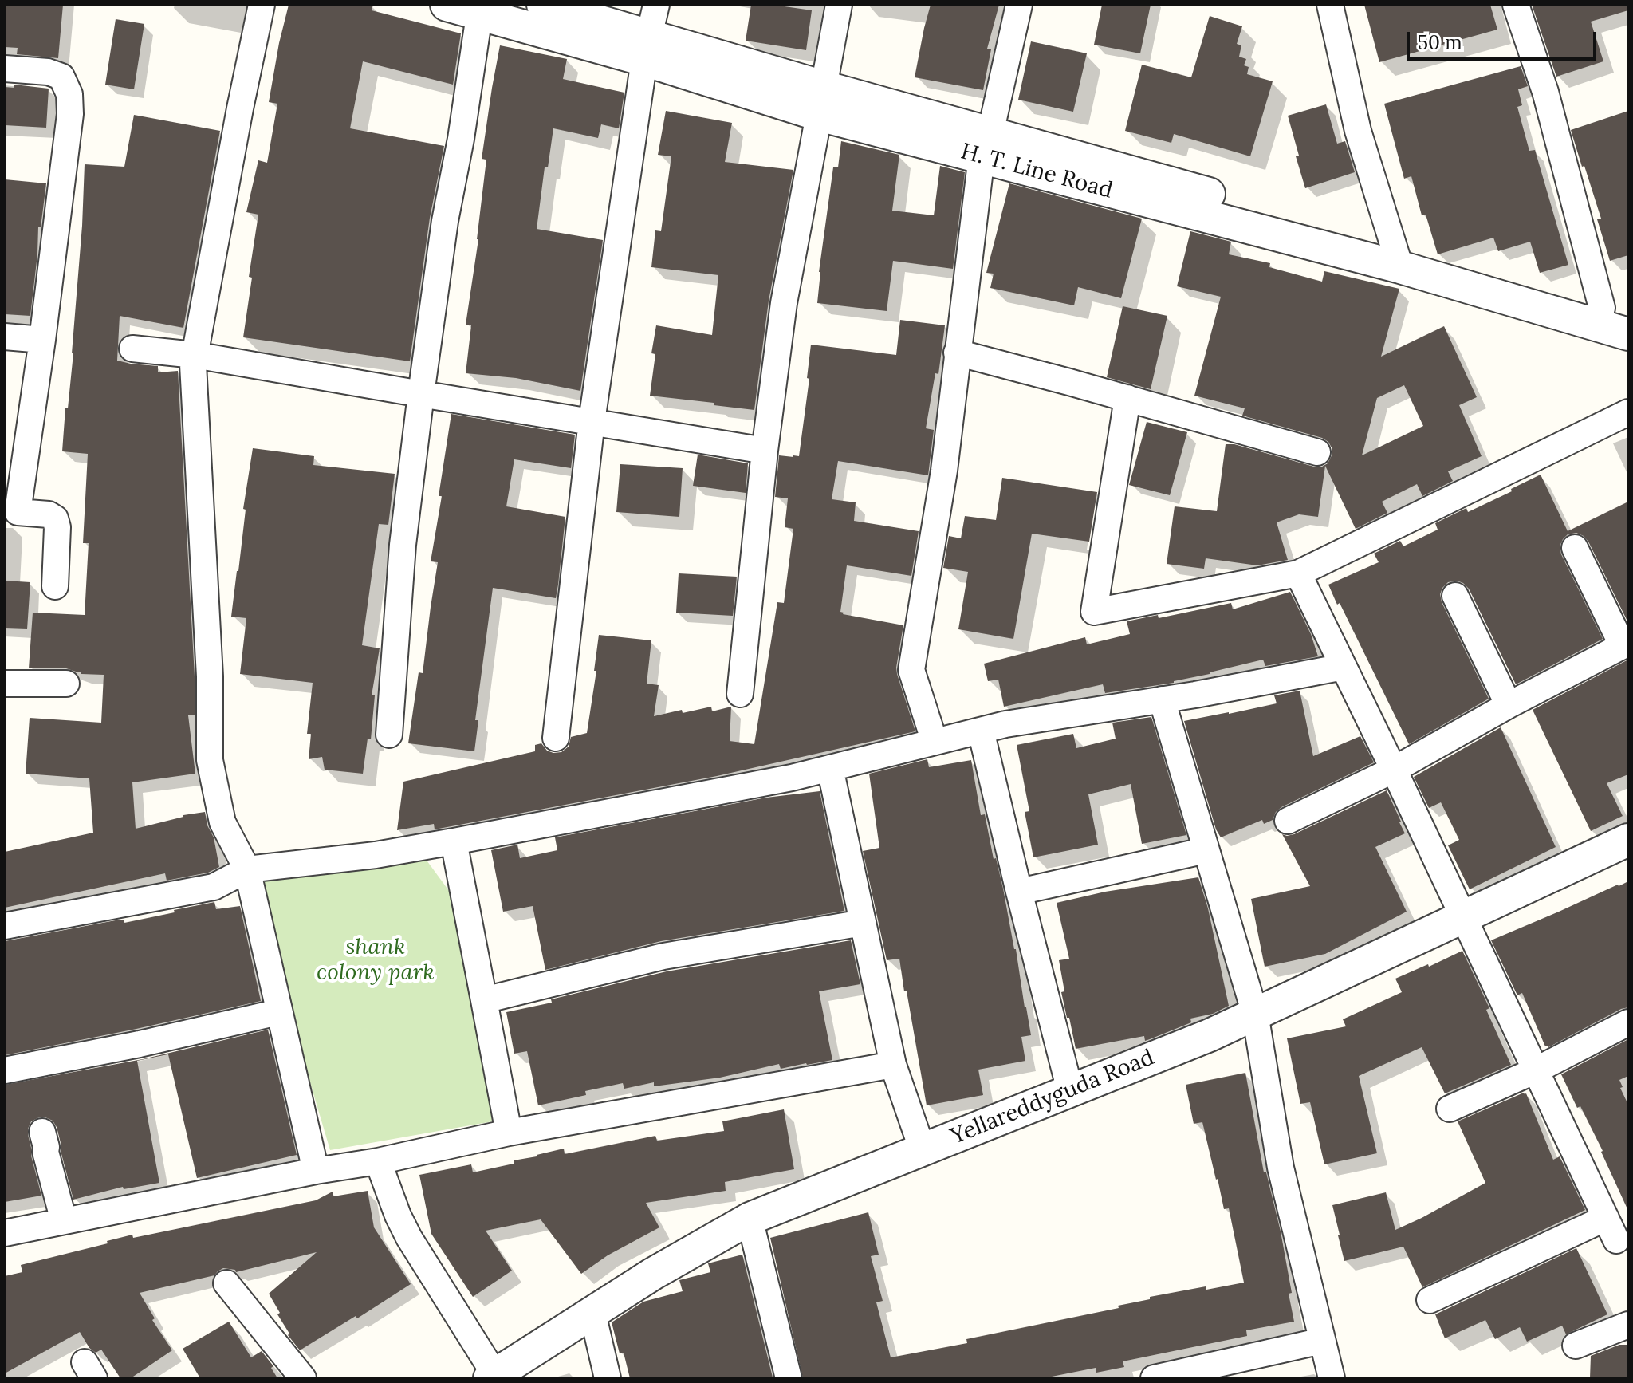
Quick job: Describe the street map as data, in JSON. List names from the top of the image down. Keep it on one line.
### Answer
{"streets":{"street":["H. T. Line Road","Yellareddyguda Road"]},"parks":["shank colony park"],"scale_bar":"50 m"}
